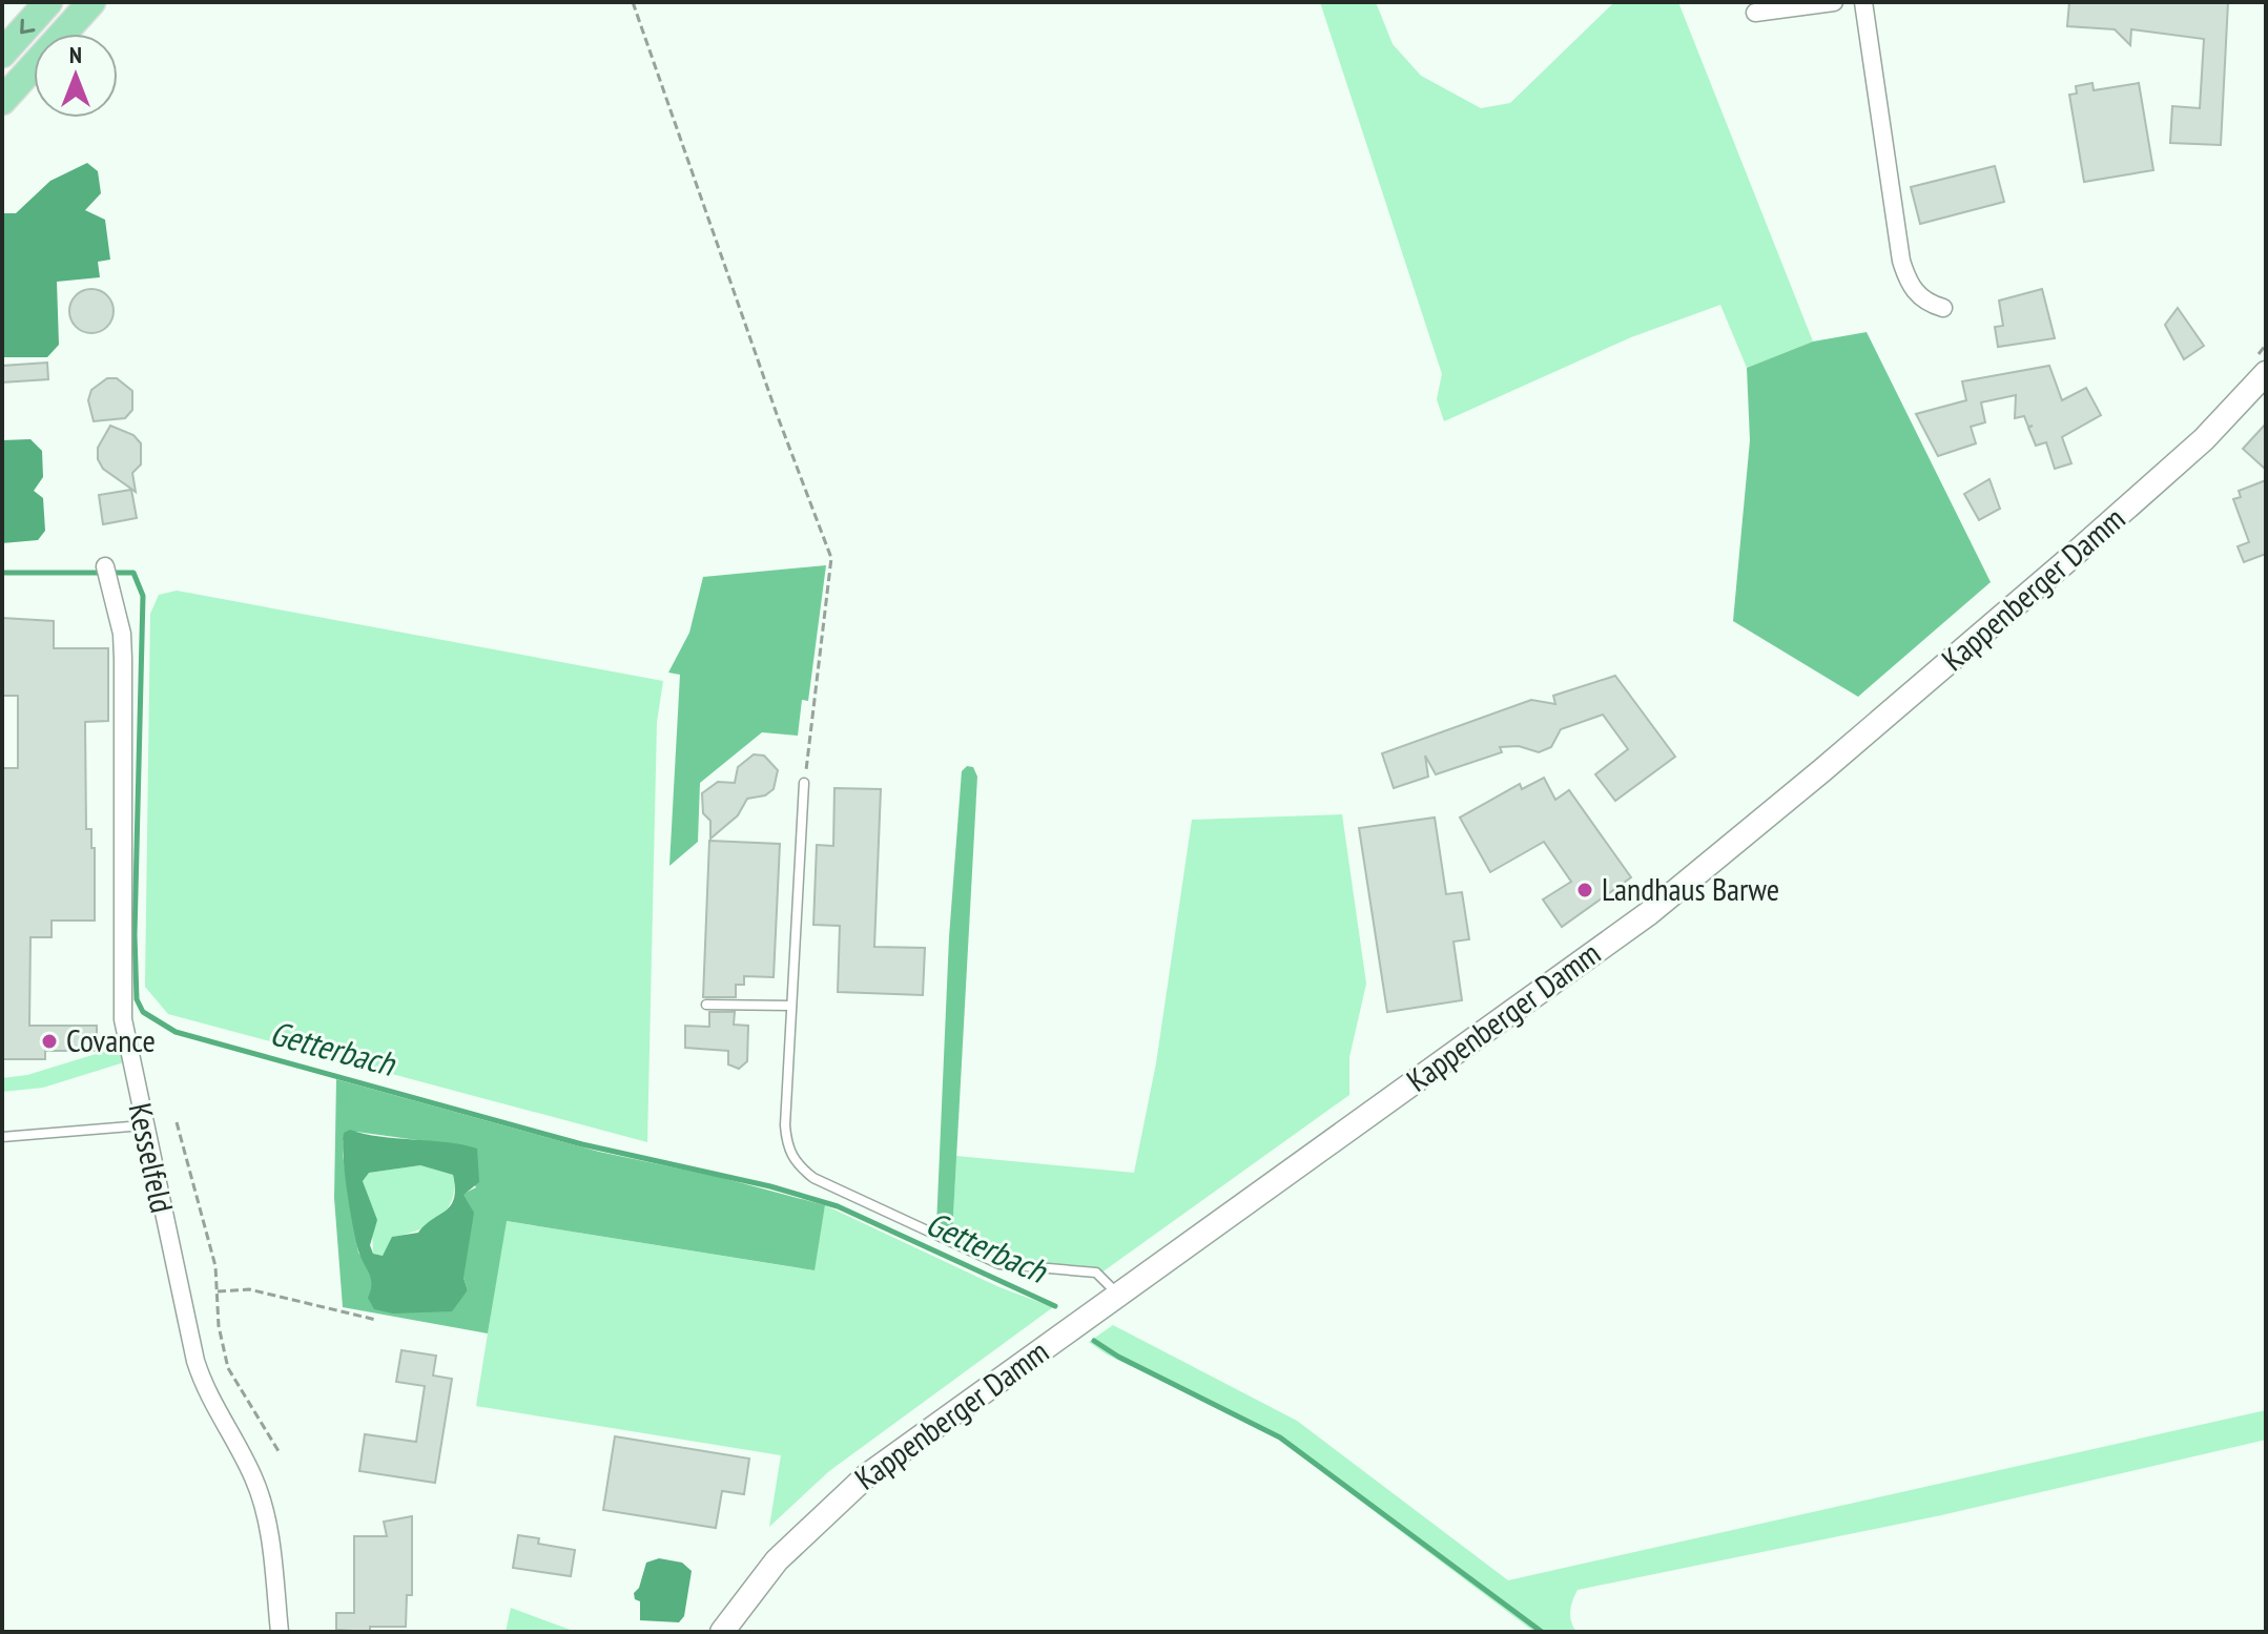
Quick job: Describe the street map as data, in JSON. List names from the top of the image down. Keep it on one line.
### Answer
{"streets":{"main road":["Kappenberger Damm"],"street":["Kesselfeld"]},"water":["Getterbach"],"places":["Landhaus Barwe","Covance"],"north":"top"}
